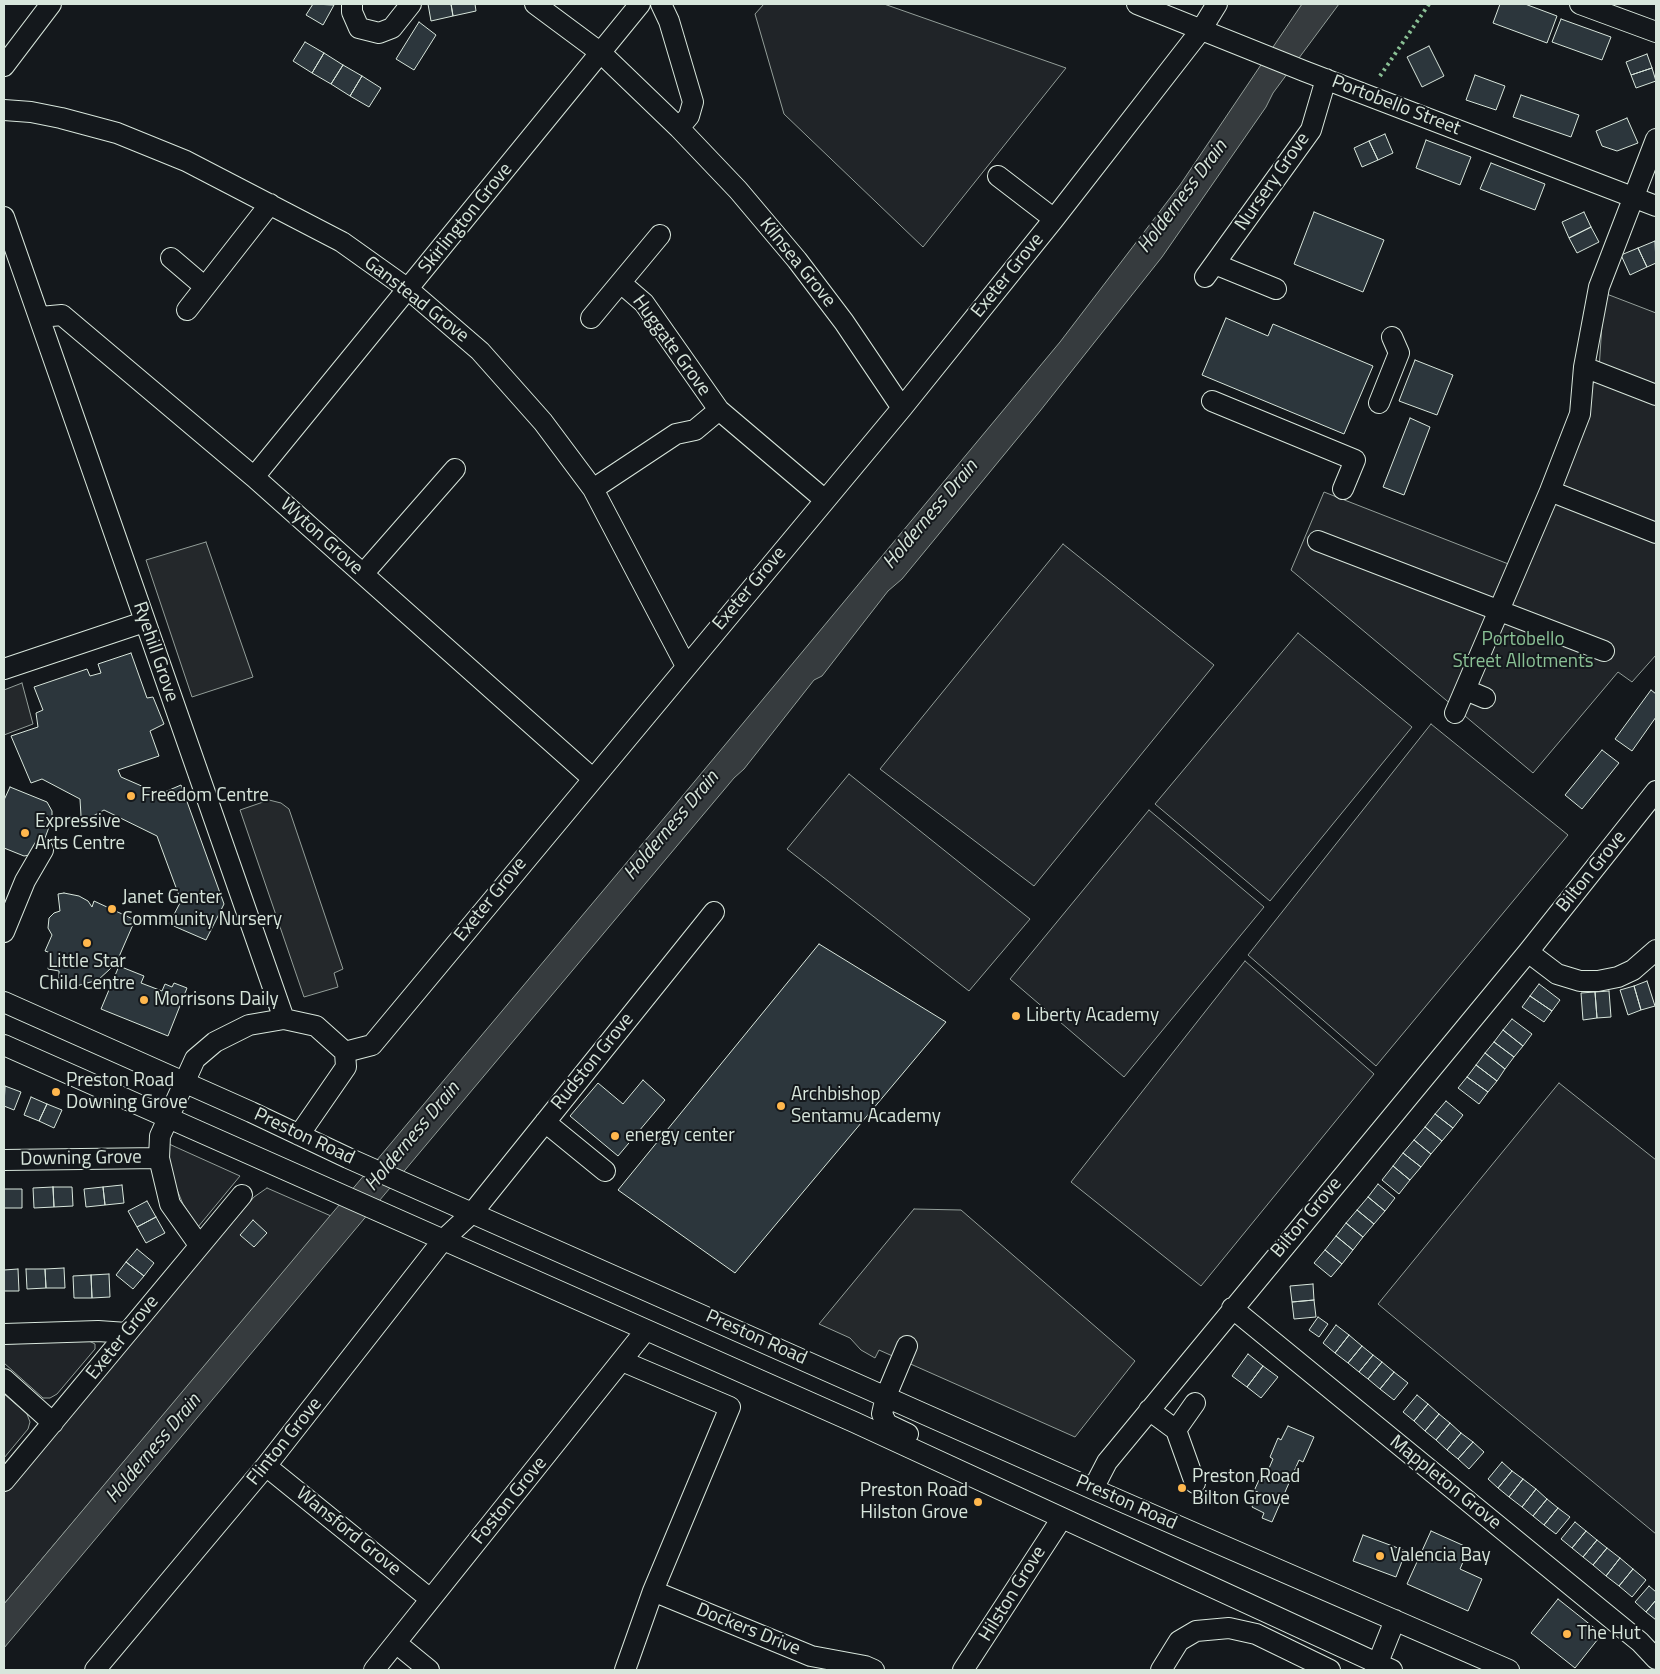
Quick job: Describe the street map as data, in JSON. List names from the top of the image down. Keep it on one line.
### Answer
{"streets":{"street":["Portobello Street","Nursery Grove","Skirlington Grove","Kilnsea Grove","Exeter Grove","Ganstead Grove","Huggate Grove","Wyton Grove","Ryehill Grove","Bilton Grove","Rudston Grove","Preston Road","Downing Grove","Flinton Grove","Mappleton Grove","Foston Grove","Wansford Grove","Hilston Grove","Dockers Drive"]},"crossings":[["Portobello Street","Nursery Grove"],["Portobello Street","Exeter Grove"],["Skirlington Grove","Kilnsea Grove"],["Skirlington Grove","Ganstead Grove"],["Skirlington Grove","Wyton Grove"],["Kilnsea Grove","Exeter Grove"],["Exeter Grove","Ganstead Grove"],["Exeter Grove","Huggate Grove"],["Exeter Grove","Wyton Grove"],["Ganstead Grove","Huggate Grove"],["Wyton Grove","Ryehill Grove"],["Bilton Grove","Preston Road"],["Bilton Grove","Mappleton Grove"],["Rudston Grove","Preston Road"],["Rudston Grove","Flinton Grove"],["Preston Road","Flinton Grove"],["Preston Road","Foston Grove"],["Preston Road","Hilston Grove"],["Flinton Grove","Wansford Grove"],["Foston Grove","Wansford Grove"]],"water":["Holderness Drain"],"parks":["Portobello Street Allotments"],"places":["Freedom Centre","Expressive Arts Centre","Janet Genter Community Nursery","Little Star Child Centre","Morrisons Daily","Liberty Academy","Preston Road Downing Grove","Archbishop Sentamu Academy","energy center","Preston Road Bilton Grove","Preston Road Hilston Grove","Valencia Bay","The Hut"]}
